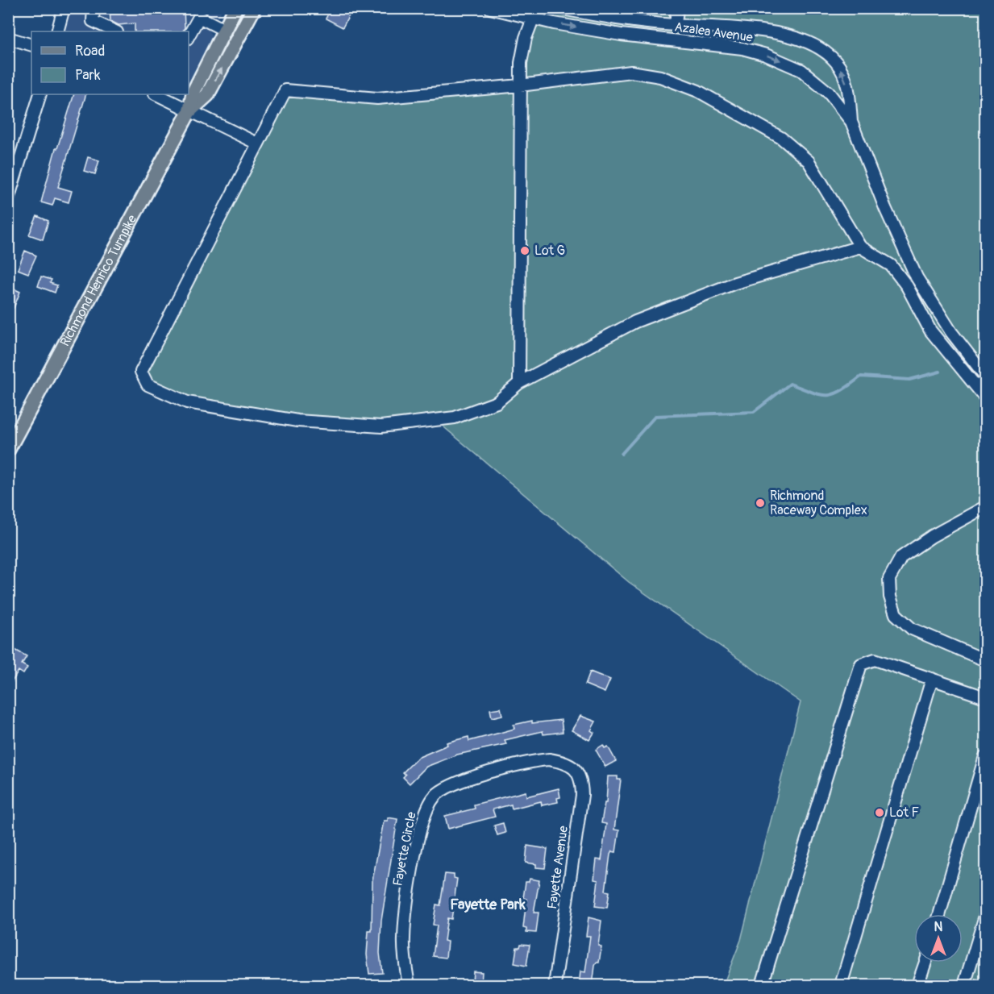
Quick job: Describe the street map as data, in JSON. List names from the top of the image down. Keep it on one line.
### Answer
{"streets":{"main road":["Richmond Henrico Turnpike"],"street":["Azalea Avenue","Fayette Circle","Fayette Avenue"]},"crossings":[["Fayette Circle","Fayette Avenue"]],"districts":["Fayette Park"],"places":["Lot G","Richmond Raceway Complex","Lot F"],"legend":["Road","Park"],"north":"top"}
